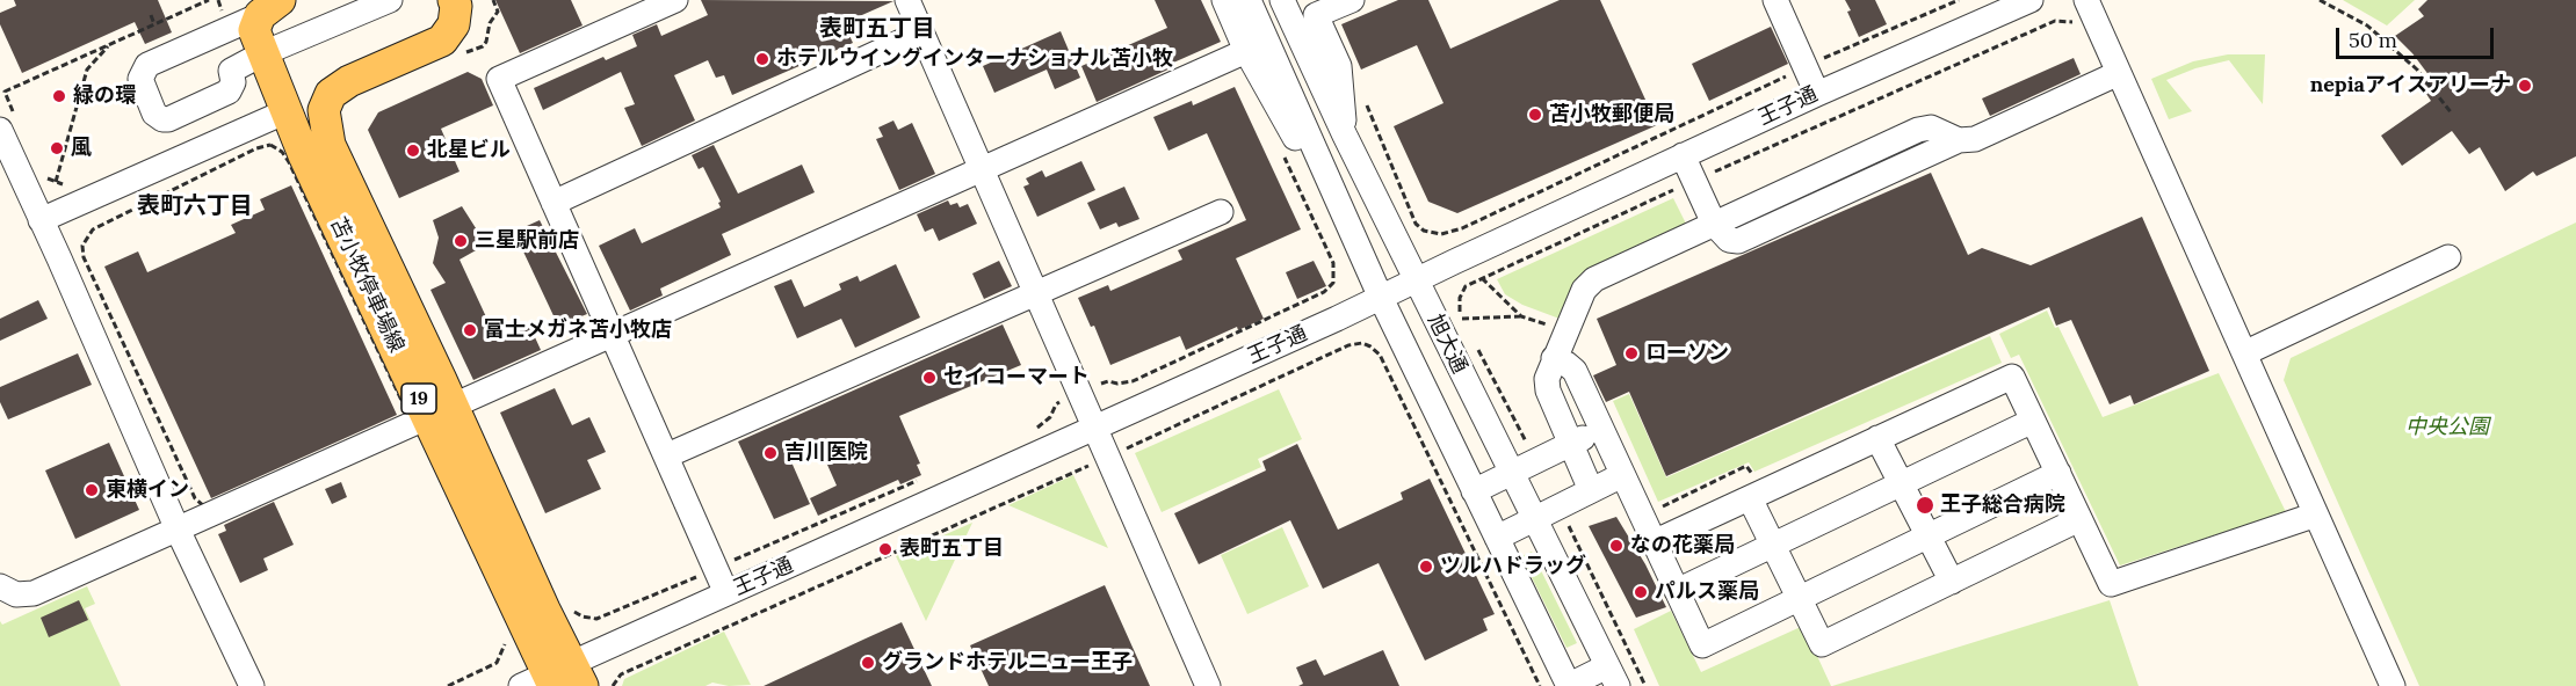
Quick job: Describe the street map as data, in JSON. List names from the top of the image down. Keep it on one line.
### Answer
{"streets":{"main road":["苫小牧停車場線","19"],"street":["王子通","旭大通"]},"crossings":[["王子通","苫小牧停車場線"],["王子通","旭大通"]],"districts":["表町五丁目","表町六丁目"],"parks":["中央公園"],"places":["ホテルウイングインターナショナル苫小牧","nepiaアイスアリーナ","緑の環","苫小牧郵便局","風","北星ビル","三星駅前店","富士メガネ苫小牧店","ローソン","セイコーマート","吉川医院","東横イン","王子総合病院","なの花薬局","表町五丁目","ツルハドラッグ","パルス薬局","グランドホテルニュー王子"],"scale_bar":"50 m"}
